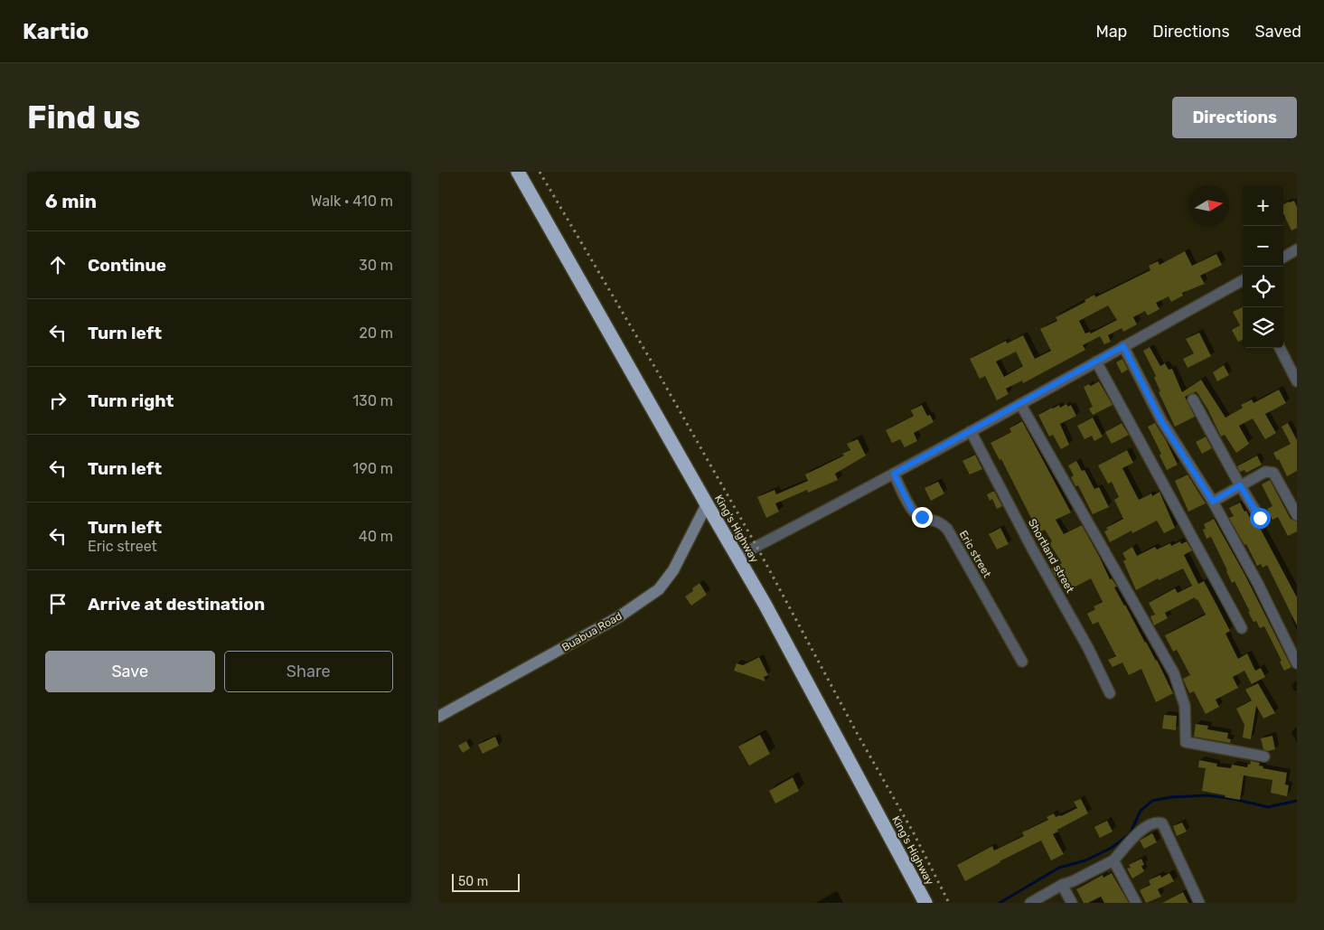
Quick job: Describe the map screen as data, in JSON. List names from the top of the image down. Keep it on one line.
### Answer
{"streets":{"highway":["King's Highway"],"street":["Eric street","Shortland street","Buabua Road"]},"crossings":[["King's Highway","Buabua Road"]],"scale_bar":"50 m","north":"right","page":{"header":"Kartio","nav":["Map","Directions","Saved"],"buttons":["Directions",["Save","Share"]],"title":"Find us","heading":["6 min","Walk · 410 m"],"map_buttons":["+","−"],"list":[["Continue","30 m"],["Turn left","20 m"],["Turn right","130 m"],["Turn left","190 m"],["Turn left","Eric street","40 m"],"Arrive at destination"],"scale":"50 m"}}
